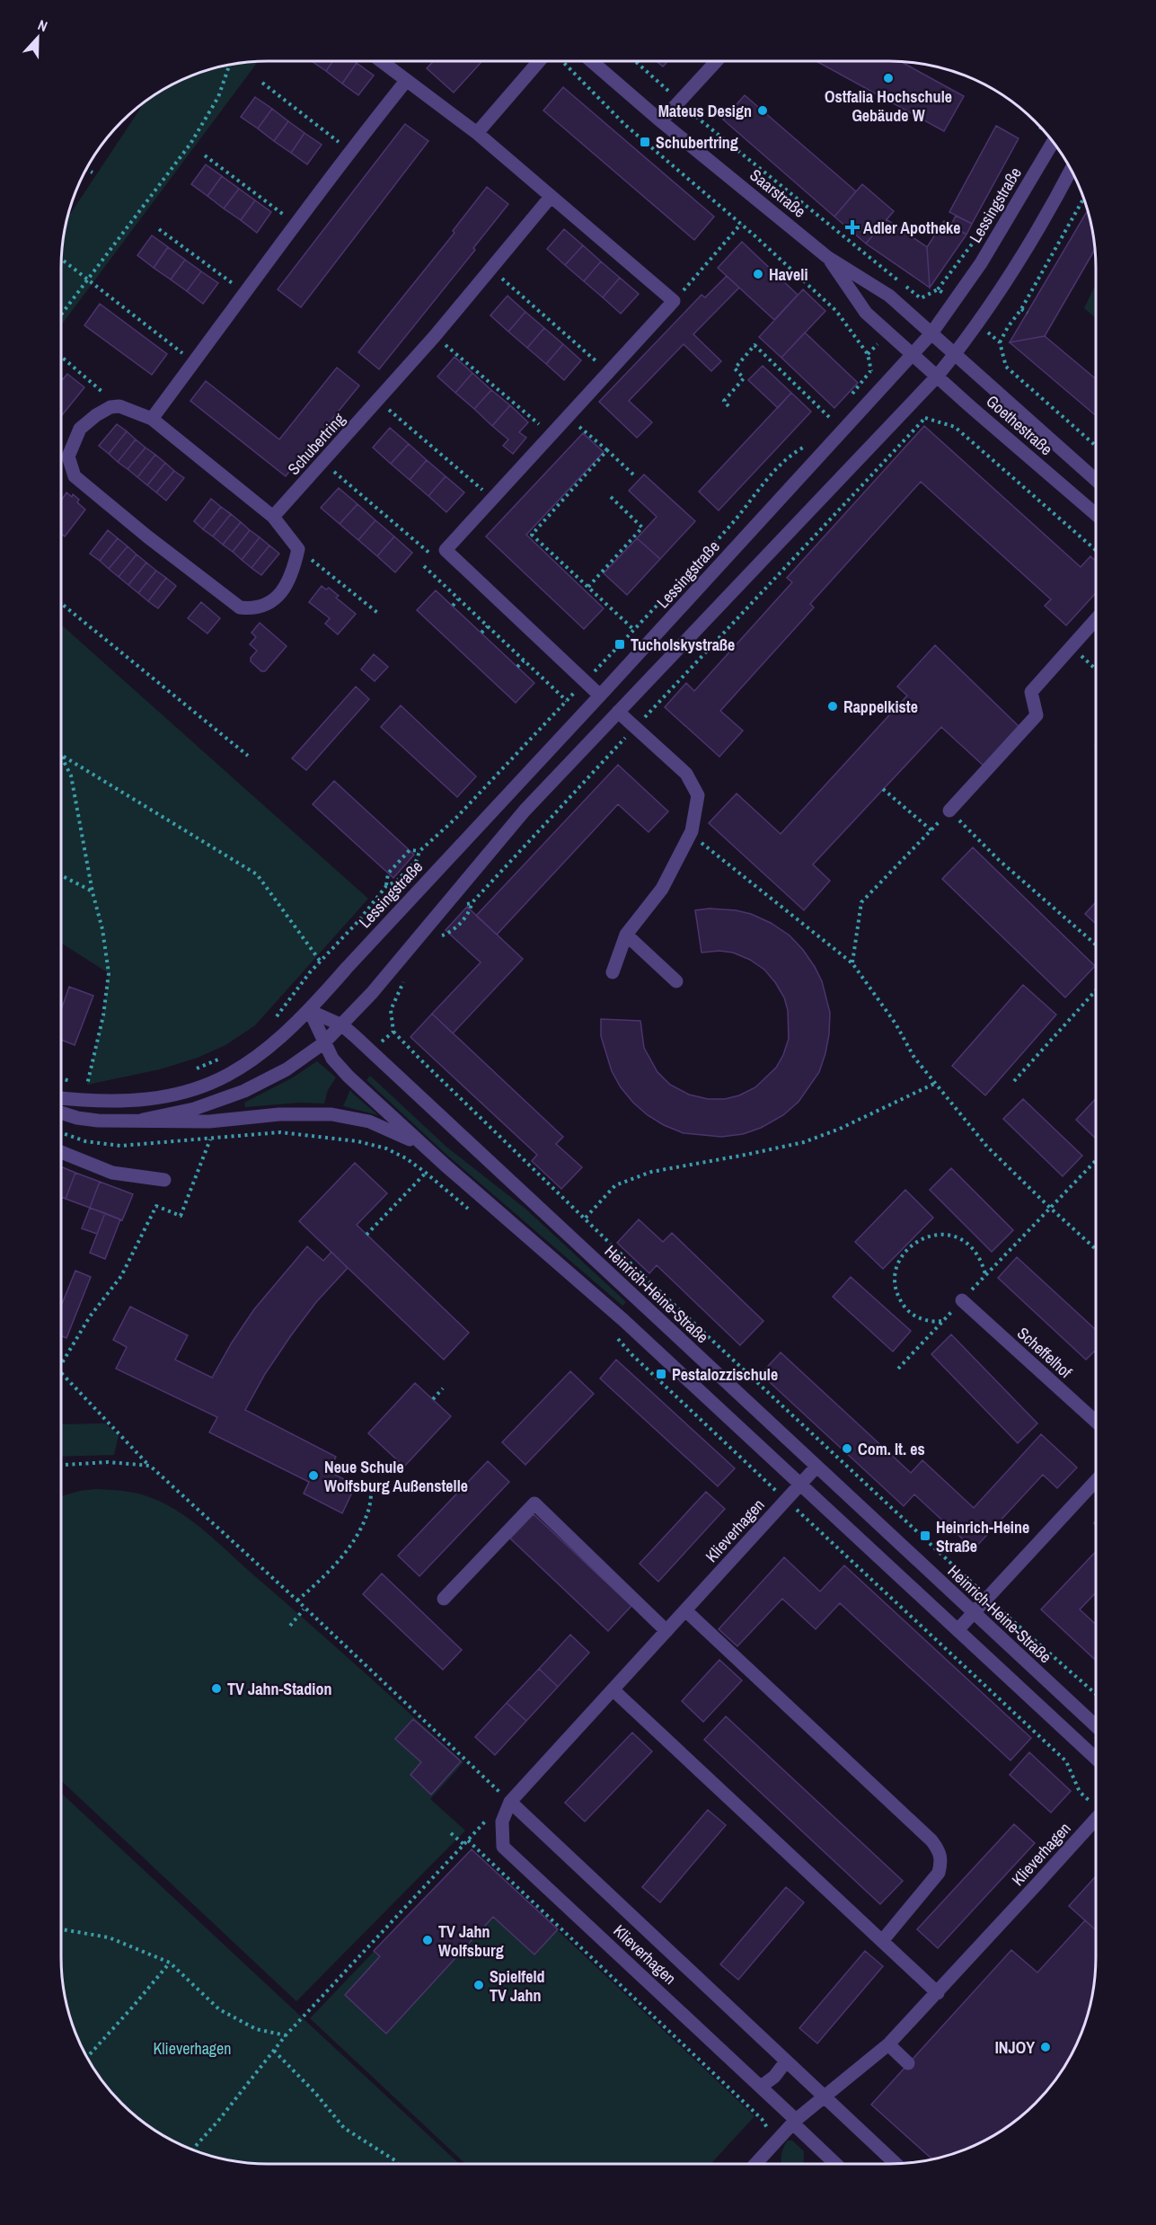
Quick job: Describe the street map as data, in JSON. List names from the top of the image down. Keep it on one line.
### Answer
{"streets":{"street":["Saarstraße","Lessingstraße","Goethestraße","Schubertring","Heinrich-Heine-Straße","Scheffelhof","Klieverhagen"]},"crossings":[["Saarstraße","Lessingstraße"],["Saarstraße","Goethestraße"],["Lessingstraße","Goethestraße"],["Lessingstraße","Heinrich-Heine-Straße"],["Heinrich-Heine-Straße","Klieverhagen"]],"parks":["Klieverhagen"],"places":{"other":["Ostfalia Hochschule Gebäude W","Mateus Design","Haveli","Rappelkiste","Com. It. es","Neue Schule Wolfsburg Außenstelle","TV Jahn-Stadion","TV Jahn Wolfsburg","Spielfeld TV Jahn","INJOY"],"transit":["Schubertring","Tucholskystraße","Pestalozzischule","Heinrich-Heine Straße"],"health":["Adler Apotheke"]},"north":"top"}
